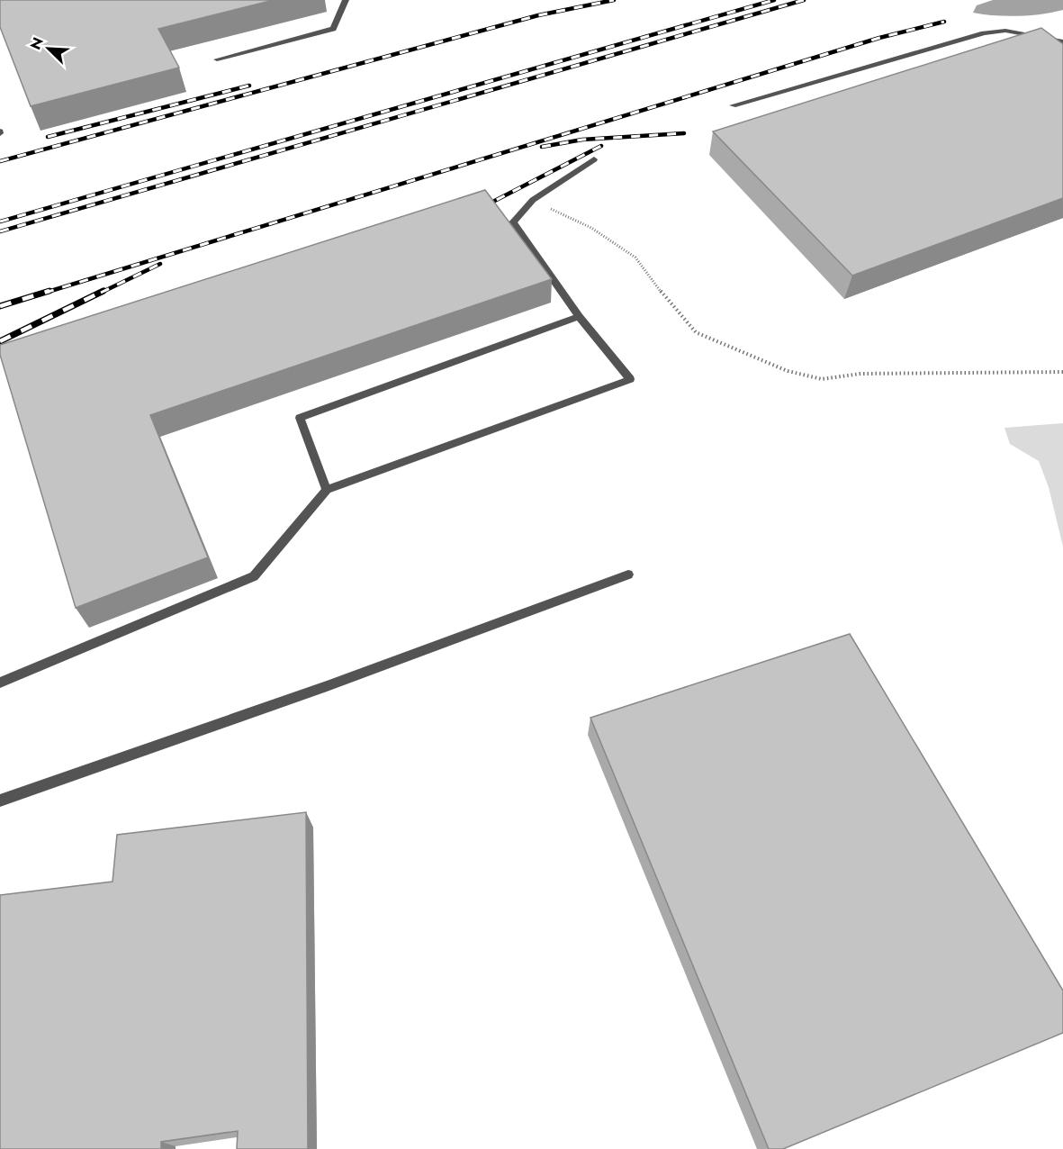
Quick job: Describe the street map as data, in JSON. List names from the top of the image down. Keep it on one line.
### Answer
{"north":"top left"}
